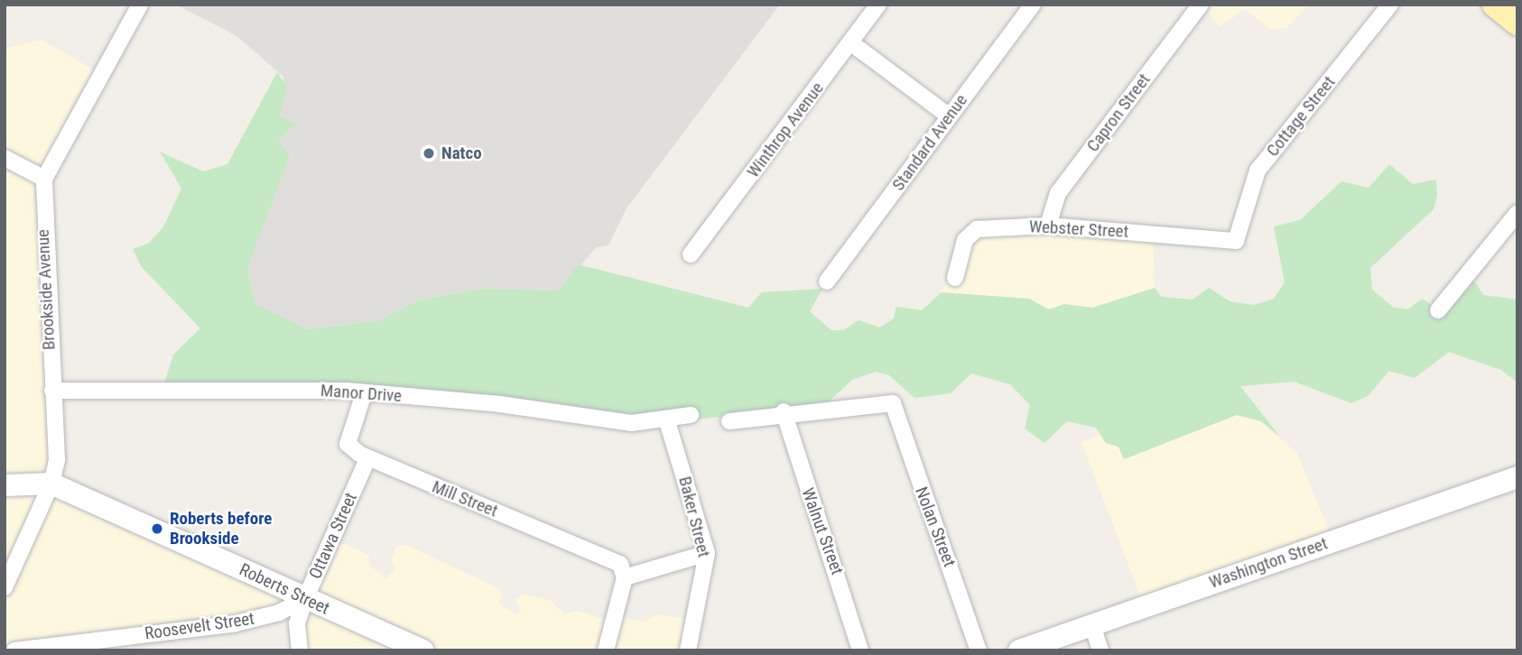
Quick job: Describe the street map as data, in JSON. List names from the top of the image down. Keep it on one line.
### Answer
{"streets":{"main road":["Washington Street","Roberts Street"],"street":["Capron Street","Cottage Street","Winthrop Avenue","Standard Avenue","Webster Street","Brookside Avenue","Manor Drive","Mill Street","Baker Street","Nolan Street","Walnut Street","Ottawa Street","Roosevelt Street"]},"crossings":[["Capron Street","Webster Street"],["Cottage Street","Webster Street"],["Brookside Avenue","Manor Drive"],["Brookside Avenue","Roberts Street"],["Manor Drive","Mill Street"],["Manor Drive","Baker Street"],["Mill Street","Ottawa Street"],["Nolan Street","Walnut Street"],["Ottawa Street","Roberts Street"],["Ottawa Street","Roosevelt Street"],["Roberts Street","Roosevelt Street"]],"places":["Natco","Roberts before Brookside"]}
